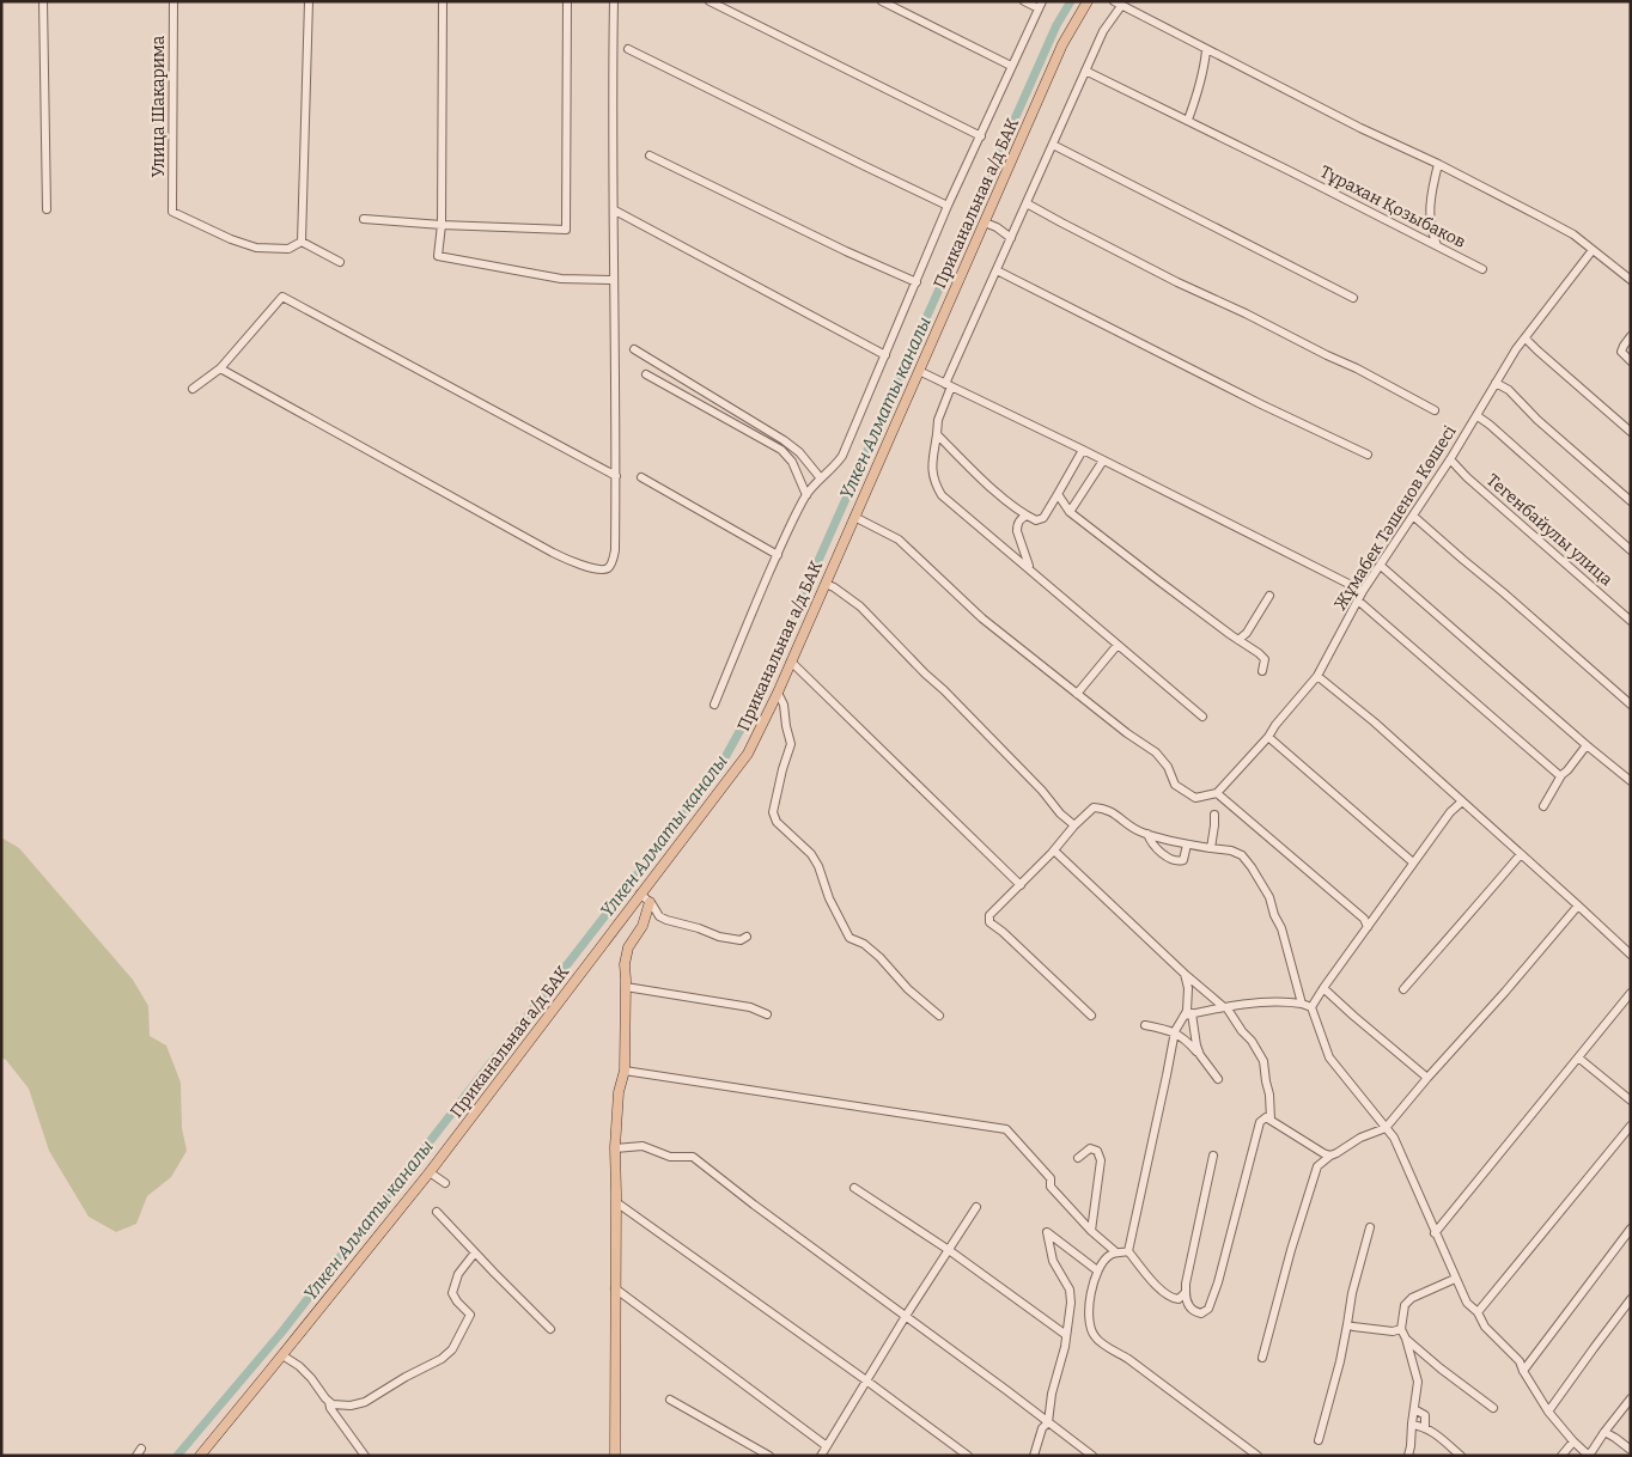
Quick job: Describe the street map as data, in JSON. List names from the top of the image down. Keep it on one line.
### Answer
{"streets":{"main road":["Приканальная а/д БАК"],"street":["Улица Шакарима","Тұрахан Қозыбаков","Жұмабек Тәшенов Көшесі","Тегенбайулы улица"]},"crossings":[["Жұмабек Тәшенов Көшесі","Тегенбайулы улица"]],"water":["Үлкен Алматы каналы"]}
